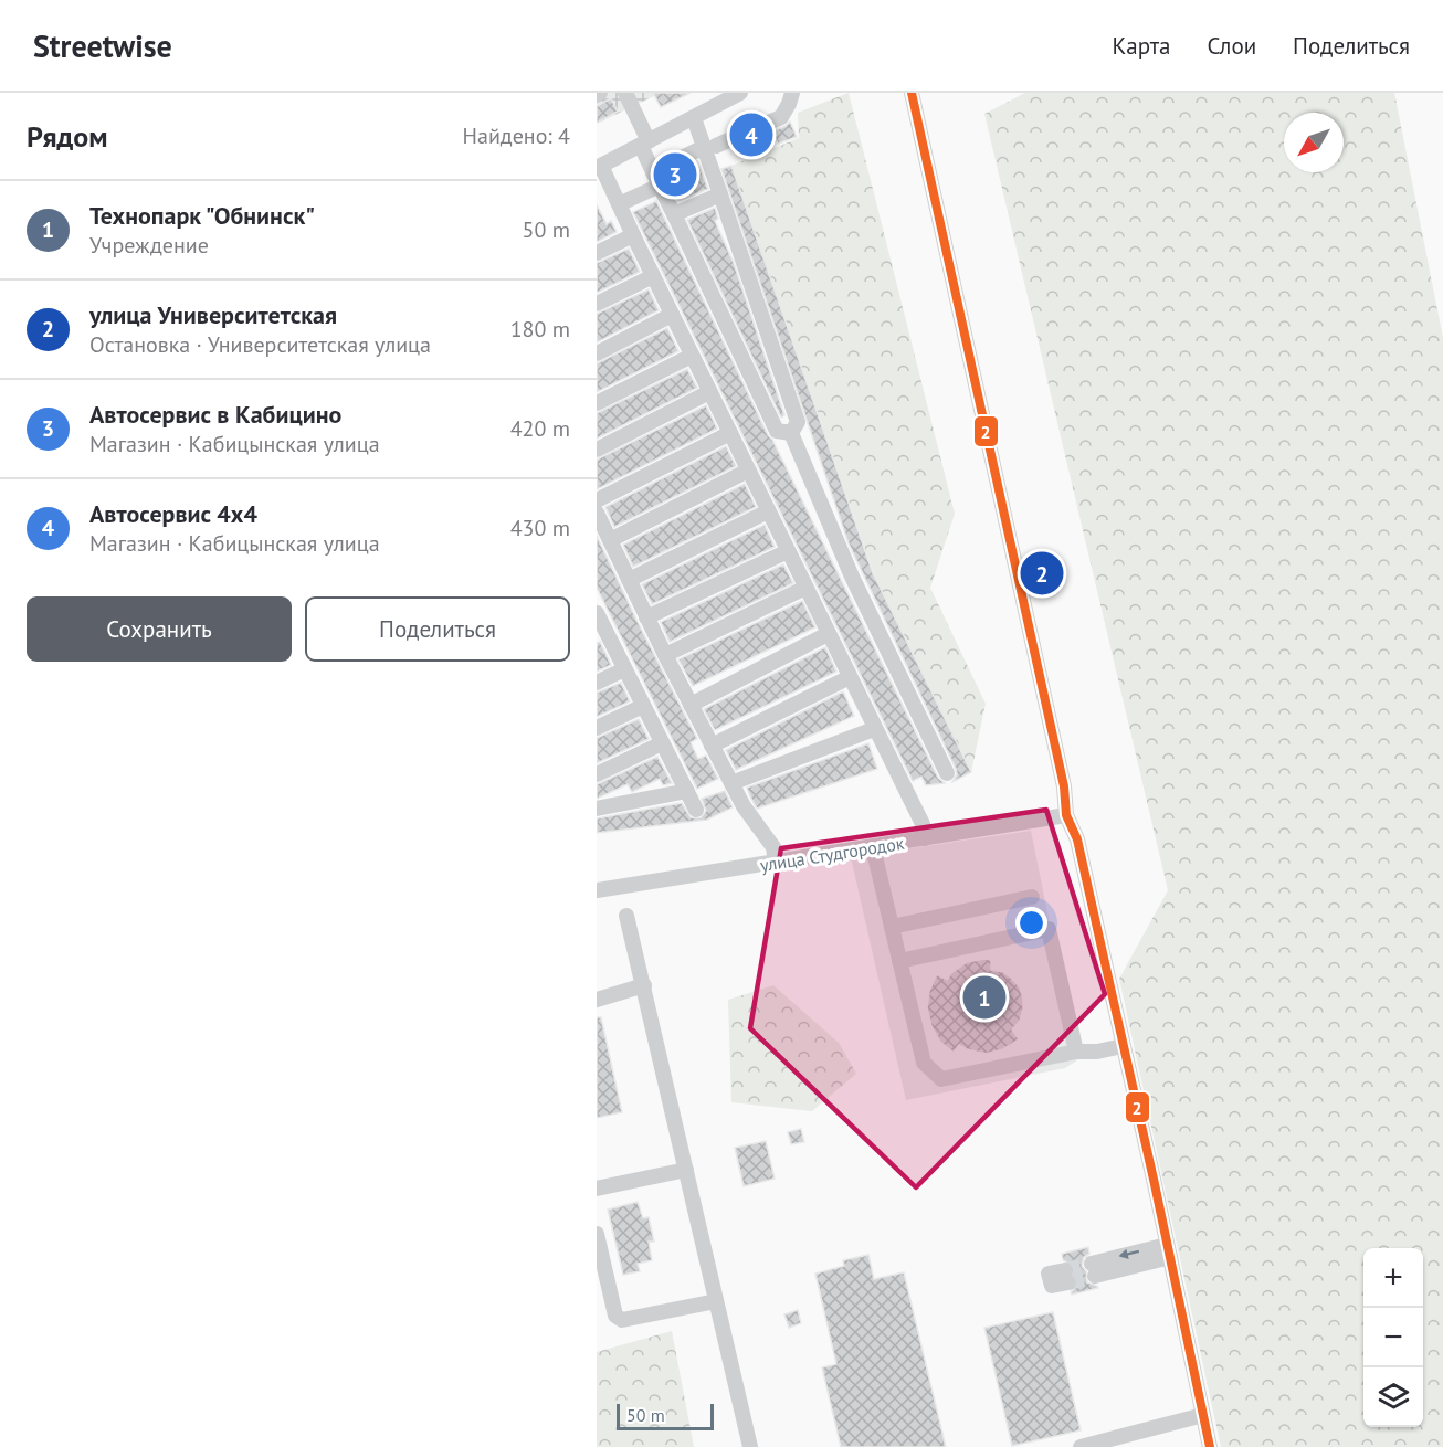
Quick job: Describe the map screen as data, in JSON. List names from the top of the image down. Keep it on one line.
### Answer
{"streets":{"street":["улица Студгородок"]},"lines":["transit line 2"],"scale_bar":"50 m","north":"bottom left","page":{"header":"Streetwise","nav":["Карта","Слои","Поделиться"],"heading":["Рядом","Найдено: 4"],"pins":["4","3","2","1"],"list":[{"mark":"1","name":"Технопарк \"Обнинск\"","note":"Учреждение","value":"50 m"},{"mark":"2","name":"улица Университетская","note":"Остановка · Университетская улица","value":"180 m"},{"mark":"3","name":"Автосервис в Кабицино","note":"Магазин · Кабицынская улица","value":"420 m"},{"mark":"4","name":"Автосервис 4х4","note":"Магазин · Кабицынская улица","value":"430 m"}],"buttons":["Сохранить","Поделиться"],"map_buttons":["+","−"],"scale":"50 m"}}
